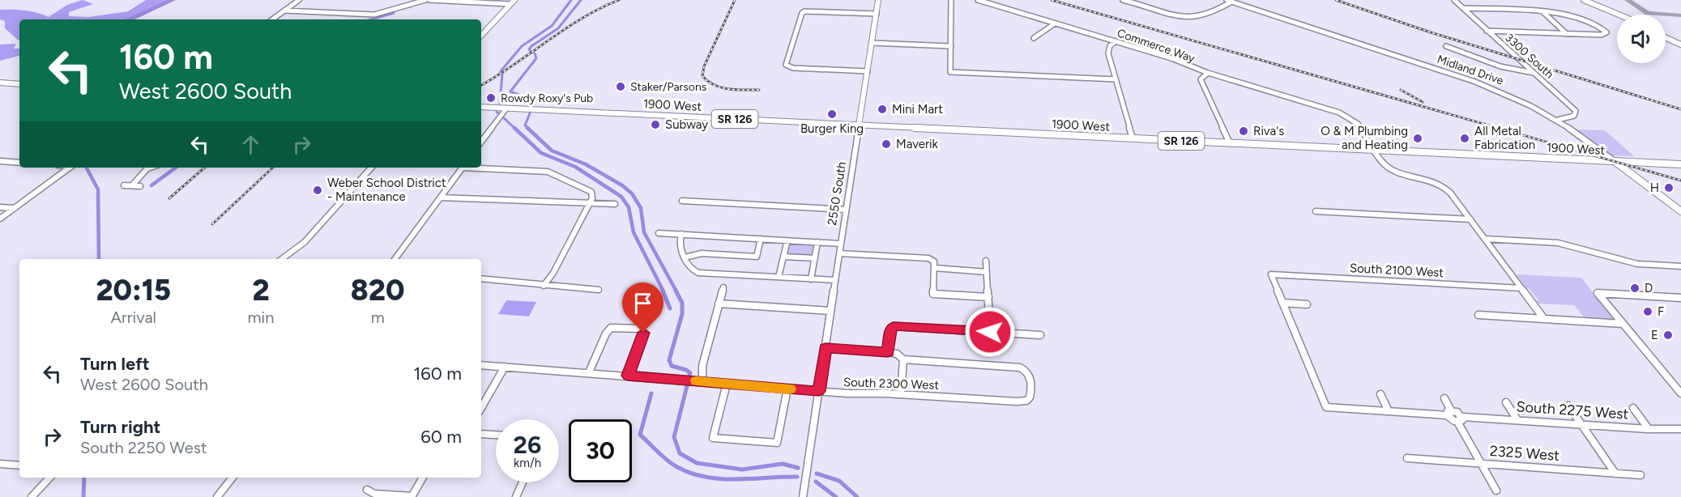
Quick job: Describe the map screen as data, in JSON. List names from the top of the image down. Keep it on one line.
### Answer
{"streets":{"main road":["Midland Drive","1900 West","SR 126","2550 South"],"street":["Commerce Way","3300 South","South 2100 West","South 2300 West","South 2275 West","2325 West"]},"crossings":[["Commerce Way","1900 West"],["3300 South","Midland Drive"],["Midland Drive","1900 West"],["1900 West","2550 South"],["2550 South","South 2300 West"]],"places":["Staker/Parsons","Rowdy Roxy's Pub","Mini Mart","Burger King","Subway","Riva's","O & M Plumbing and Heating","All Metal Fabrication","Maverik","H","Weber School District - Maintenance","D","F","E"],"page":{"turn":["160 m","West 2600 South"],"eta":["20:15","Arrival","2","min","820","m"],"list":[{"name":"Turn left","note":"West 2600 South","value":"160 m"},{"name":"Turn right","note":"South 2250 West","value":"60 m"}],"speed":"26 km/h","limit":"30"}}
